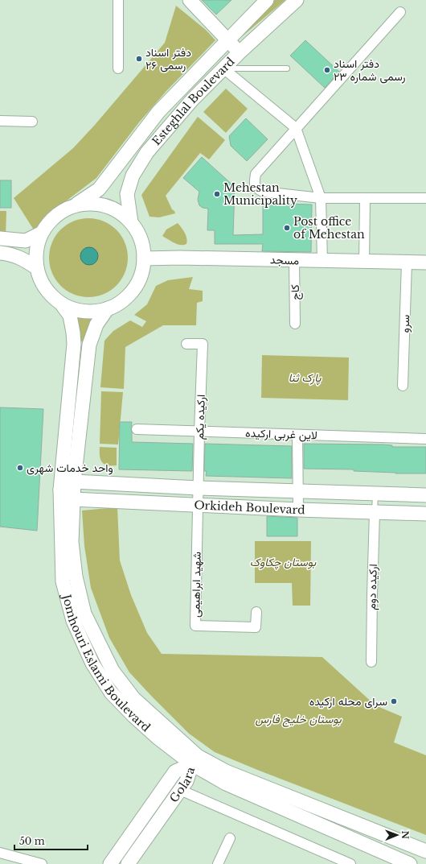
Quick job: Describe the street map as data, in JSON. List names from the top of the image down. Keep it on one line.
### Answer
{"streets":{"street":["Esteghlal Boulevard","مسجد","کاج","سرو","ارکیده یکم","لاین غربی ارکیده","Orkideh Boulevard","شهید ابراهیمی","ارکیده دوم","Jomhouri Eslami Boulevard","Golara"]},"crossings":[["Esteghlal Boulevard","مسجد"],["Esteghlal Boulevard","Jomhouri Eslami Boulevard"],["مسجد","کاج"],["مسجد","سرو"],["مسجد","Jomhouri Eslami Boulevard"],["ارکیده یکم","لاین غربی ارکیده"],["ارکیده یکم","Orkideh Boulevard"],["ارکیده یکم","شهید ابراهیمی"],["Orkideh Boulevard","شهید ابراهیمی"],["Orkideh Boulevard","ارکیده دوم"],["Orkideh Boulevard","Jomhouri Eslami Boulevard"],["Jomhouri Eslami Boulevard","Golara"]],"parks":["پارک ثنا","بوستان چکاوک","بوستان خلیج فارس"],"places":["دفتر اسناد رسمی ۲۶","دفتر اسناد رسمی شماره ۲۳","Mehestan Municipality","Post office of Mehestan","واحد خدمات شهری","سرای محله ارکیده"],"scale_bar":"50 m","north":"right"}
